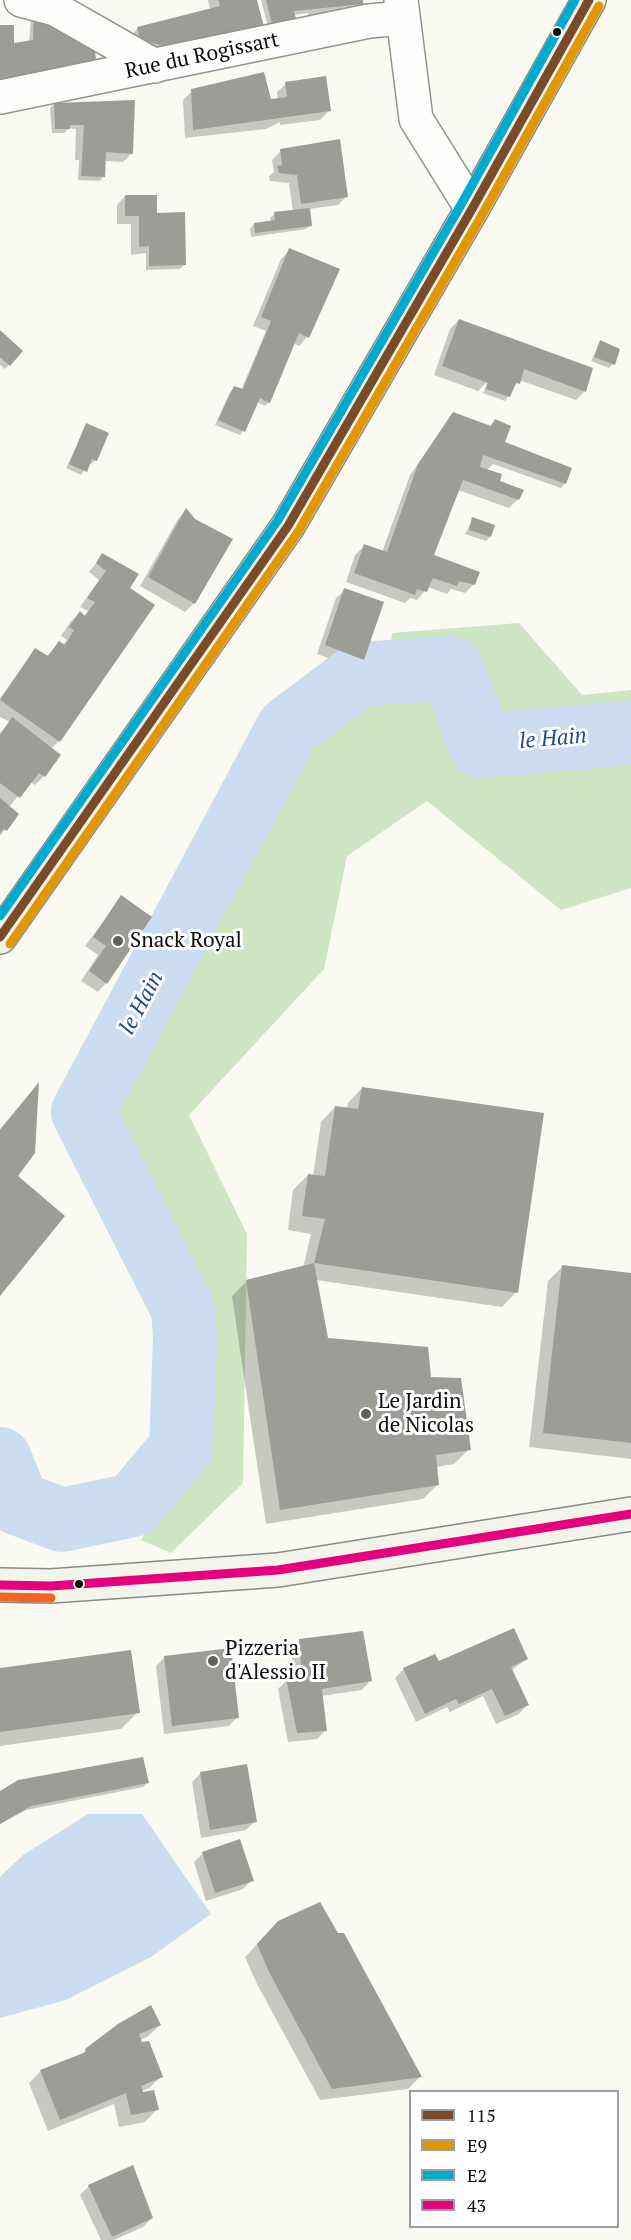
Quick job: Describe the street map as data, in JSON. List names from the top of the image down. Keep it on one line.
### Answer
{"streets":{"street":["Rue du Rogissart"]},"water":["le Hain"],"places":["Snack Royal","Le Jardin de Nicolas","Pizzeria d'Alessio II"],"lines":["transit line 115","transit line E2","transit line E9","transit line 43"],"legend":["115","E9","E2","43"]}
